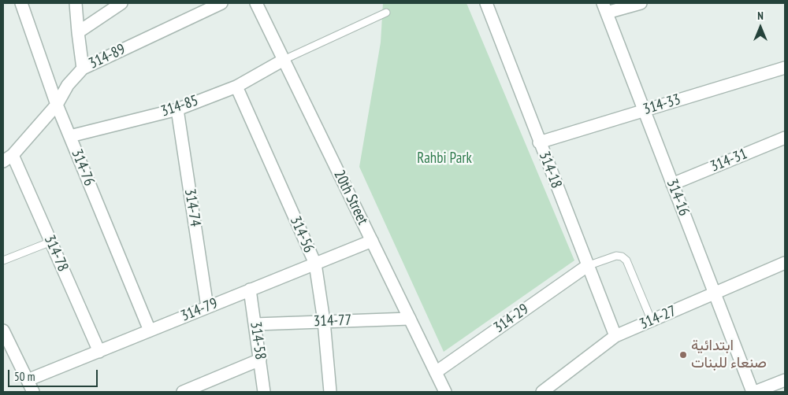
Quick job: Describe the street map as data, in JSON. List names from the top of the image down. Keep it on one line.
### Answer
{"streets":{"street":["314-89","314-33","314-85","314-31","314-76","314-18","20th Street","314-16","314-74","314-56","314-78","314-79","314-27","314-29","314-77","314-58"]},"crossings":[["314-89","314-76"],["314-89","314-78"],["314-33","314-18"],["314-33","314-16"],["314-85","314-76"],["314-85","20th Street"],["314-85","314-74"],["314-85","314-56"],["314-31","314-16"],["314-76","314-79"],["314-18","314-27"],["314-18","314-29"],["20th Street","314-79"],["20th Street","314-29"],["20th Street","314-77"],["314-16","314-27"],["314-74","314-79"],["314-56","314-79"],["314-56","314-77"],["314-78","314-79"],["314-79","314-58"],["314-77","314-58"]],"parks":["Rahbi Park"],"places":["ابتدائية صنعاء للبنات"],"scale_bar":"50 m","north":"top"}
